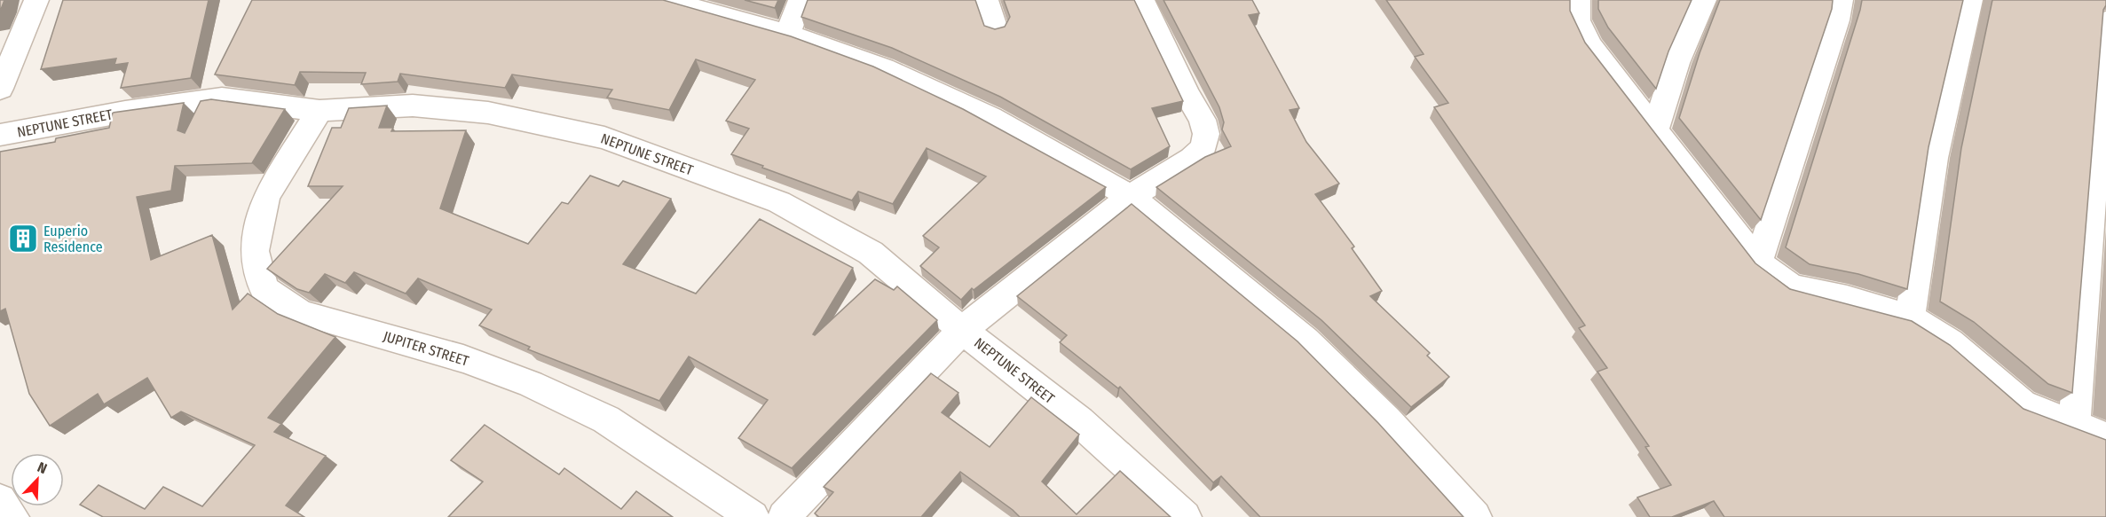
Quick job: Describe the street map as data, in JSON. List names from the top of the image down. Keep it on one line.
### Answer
{"streets":{"street":["NEPTUNE STREET","JUPITER STREET"]},"crossings":[["NEPTUNE STREET","JUPITER STREET"]],"places":{"building":["Euperio Residence"]},"north":"top right"}
